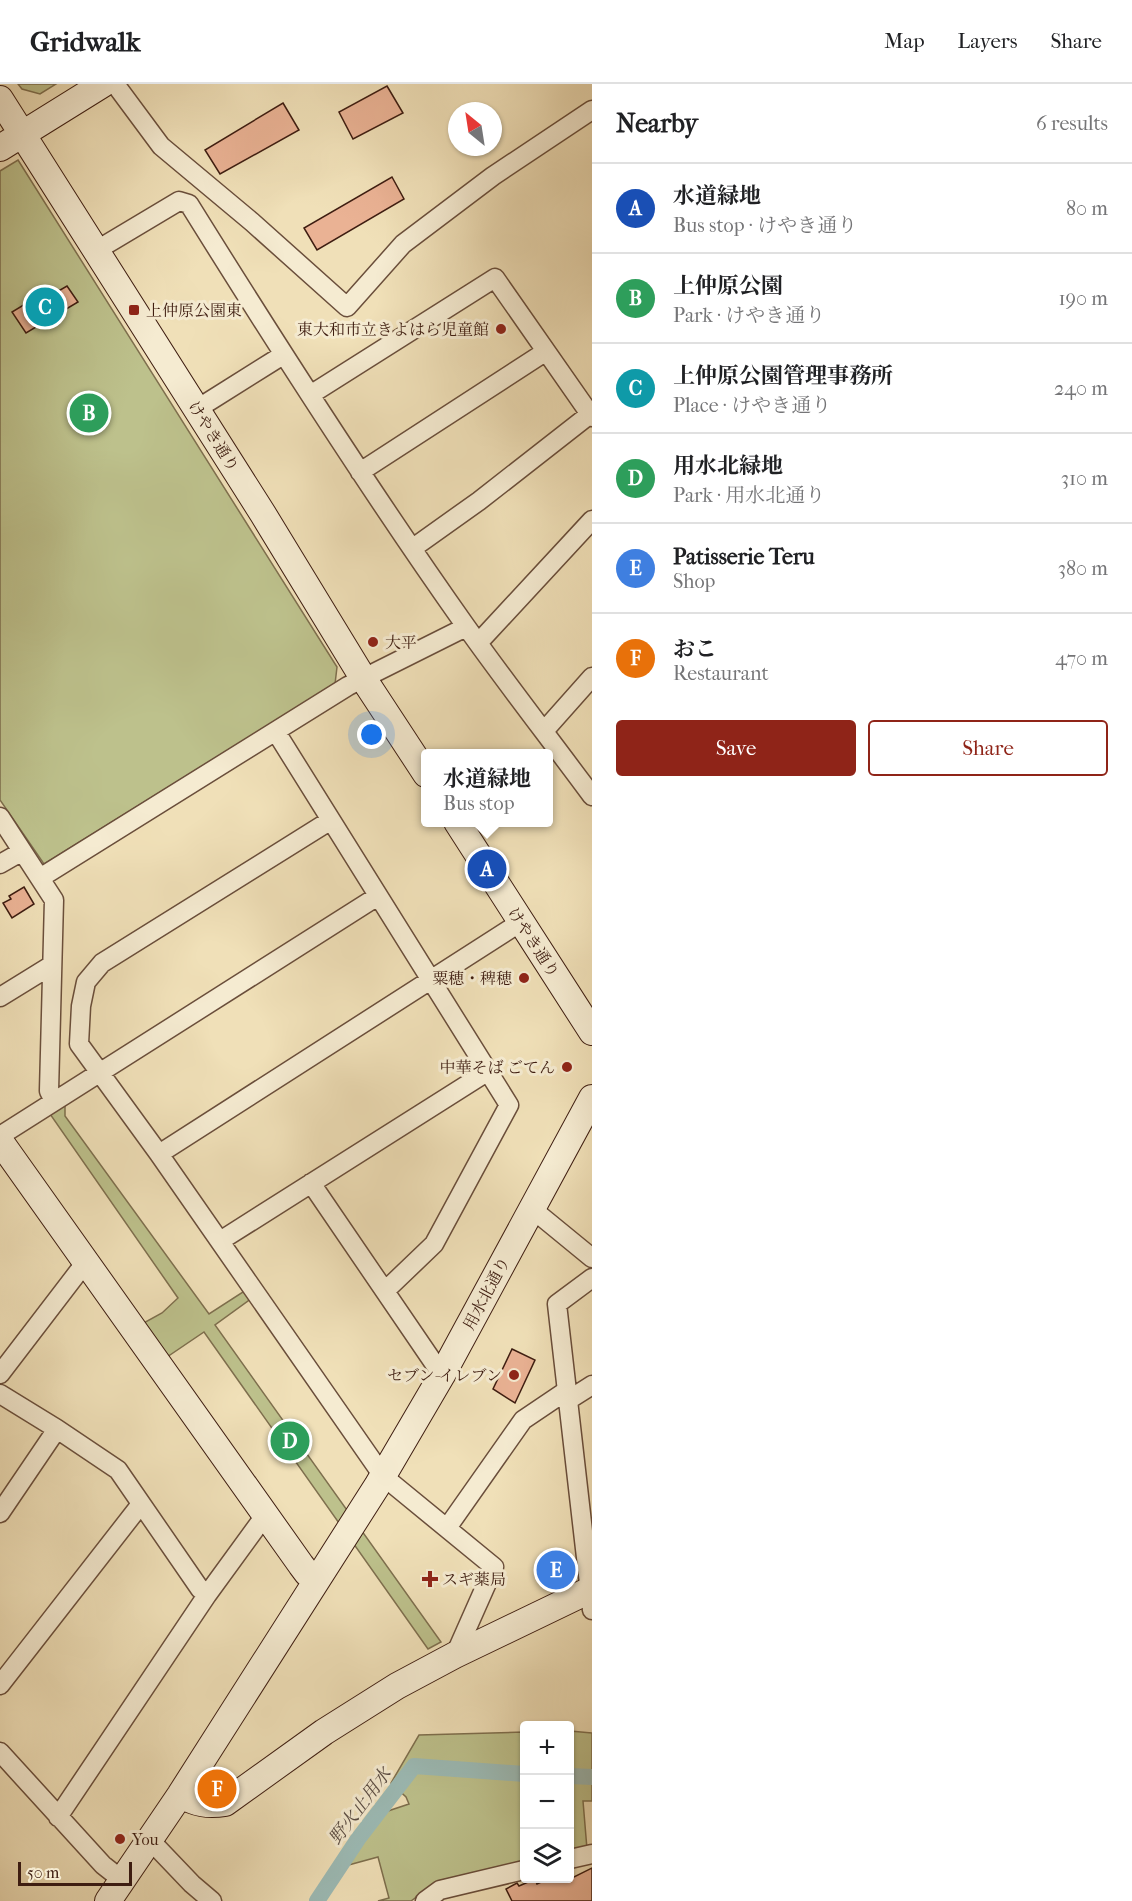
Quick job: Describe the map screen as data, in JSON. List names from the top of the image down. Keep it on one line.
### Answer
{"streets":{"street":["けやき通り","用水北通り"]},"water":["野火止用水"],"places":{"transit":["上仲原公園東"],"other":["東大和市立きよはら児童館","大平","粟穂・稗穂","中華そば ごてん","セブン-イレブン","You"],"health":["スギ薬局"]},"scale_bar":"50 m","north":"top left","page":{"header":"Gridwalk","nav":["Map","Layers","Share"],"heading":["Nearby","6 results"],"list":[{"mark":"A","name":"水道緑地","note":"Bus stop · けやき通り","value":"80 m"},{"mark":"B","name":"上仲原公園","note":"Park · けやき通り","value":"190 m"},{"mark":"C","name":"上仲原公園管理事務所","note":"Place · けやき通り","value":"240 m"},{"mark":"D","name":"用水北緑地","note":"Park · 用水北通り","value":"310 m"},{"mark":"E","name":"Patisserie Teru","note":"Shop","value":"380 m"},{"mark":"F","name":"おこ","note":"Restaurant","value":"470 m"}],"pins":["C","B","A","D","E","F"],"buttons":["Save","Share"],"popup":["水道緑地","Bus stop"],"map_buttons":["+","−"],"scale":"50 m"}}
